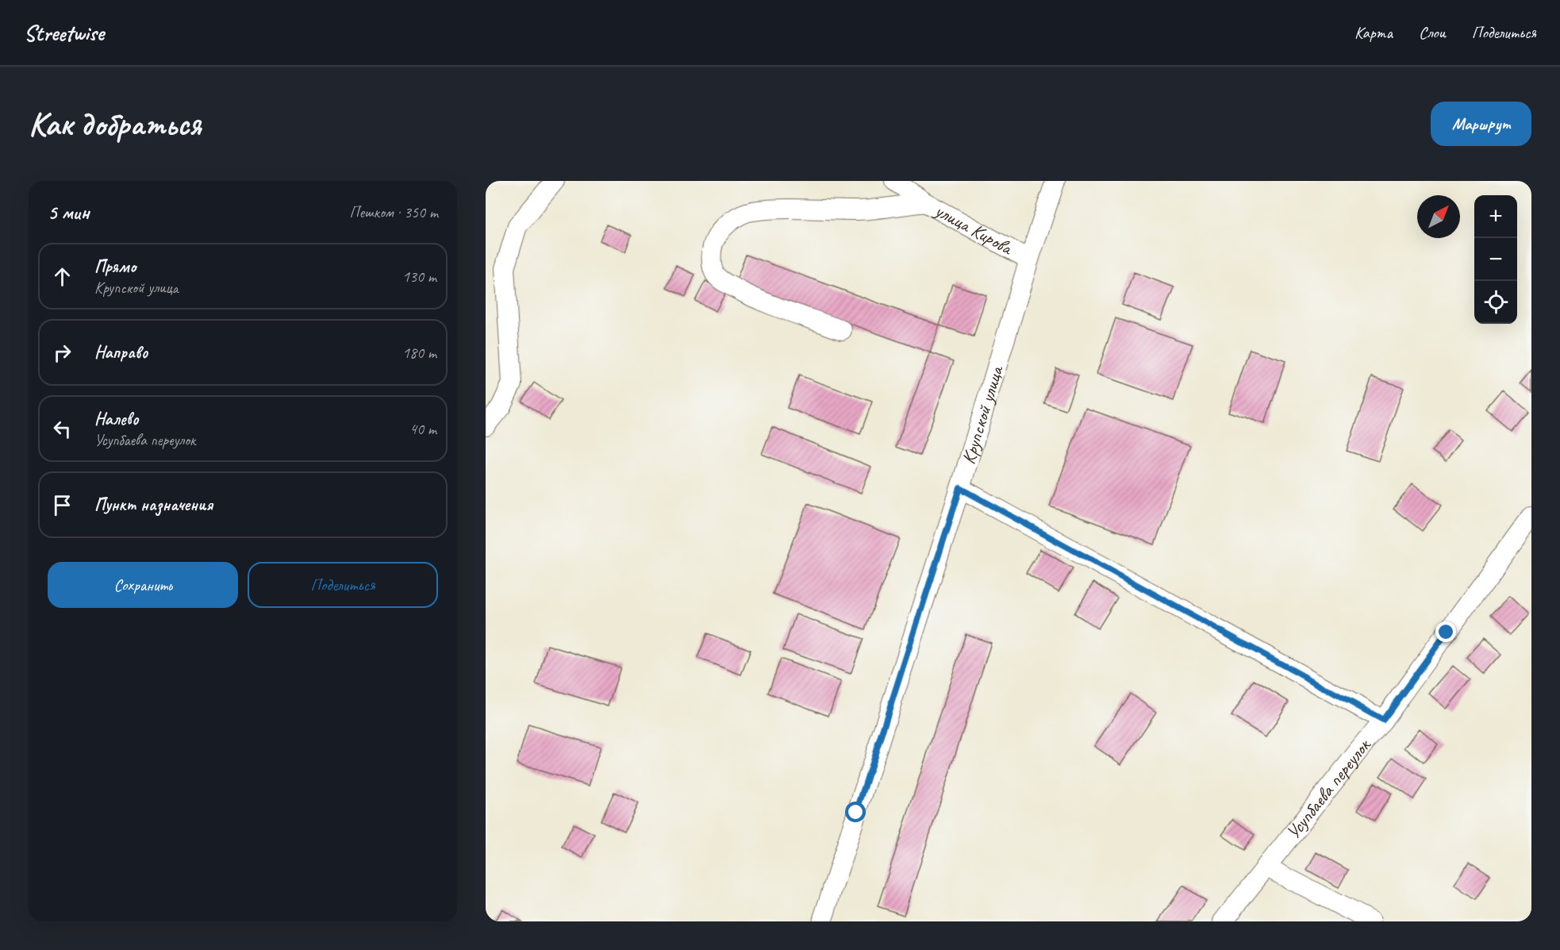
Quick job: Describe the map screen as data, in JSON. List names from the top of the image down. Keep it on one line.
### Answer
{"streets":{"street":["улица Кирова","Крупской улица","Усупбаева переулок"]},"crossings":[["улица Кирова","Крупской улица"]],"north":"top right","page":{"header":"Streetwise","nav":["Карта","Слои","Поделиться"],"buttons":["Маршрут",["Сохранить","Поделиться"]],"title":"Как добраться","heading":["5 мин","Пешком · 350 m"],"map_buttons":["+","−"],"list":[["Прямо","Крупской улица","130 m"],["Направо","180 m"],["Налево","Усупбаева переулок","40 m"],"Пункт назначения"]}}
